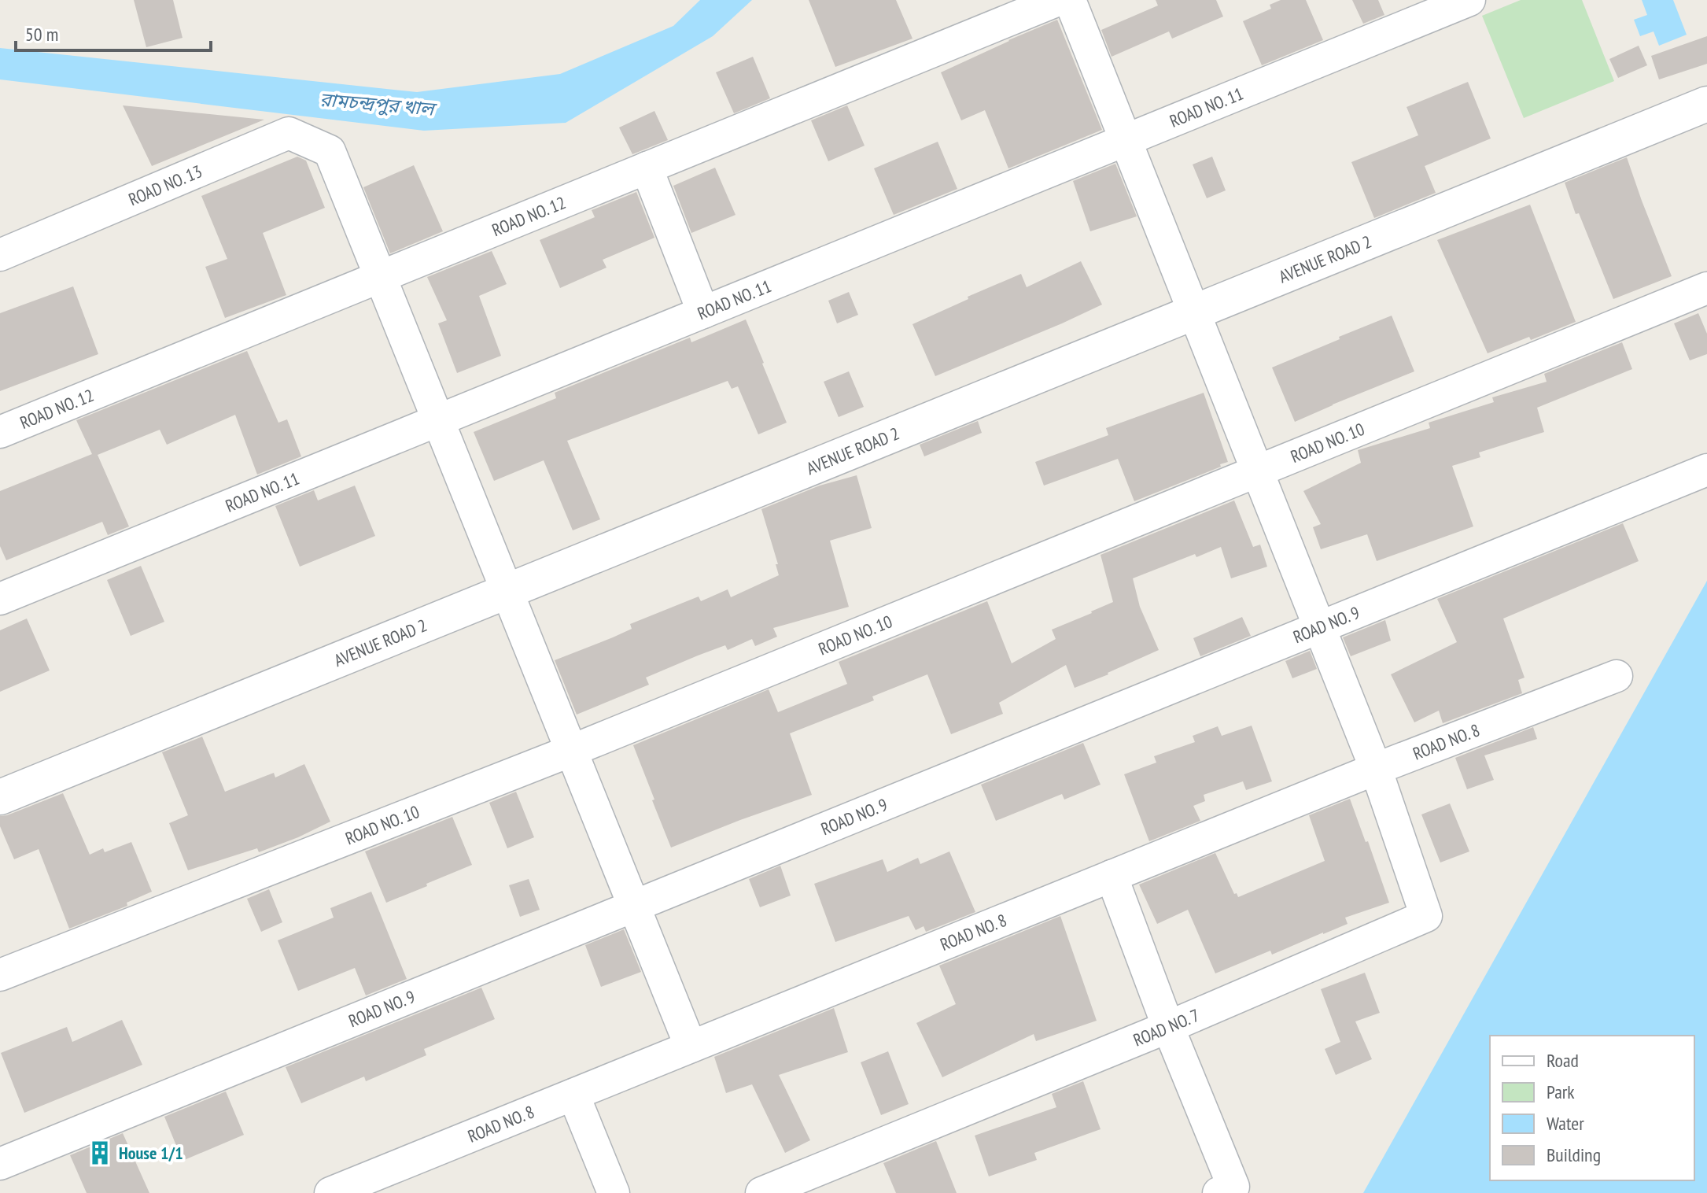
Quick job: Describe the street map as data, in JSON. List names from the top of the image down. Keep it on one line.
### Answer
{"streets":{"street":["ROAD NO. 11","ROAD NO. 13","ROAD NO. 12","AVENUE ROAD 2","ROAD NO. 10","ROAD NO. 9","ROAD NO. 8","ROAD NO. 7"]},"crossings":[["ROAD NO. 13","ROAD NO. 12"],["ROAD NO. 8","ROAD NO. 7"]],"water":["রামচন্দ্রপুর খাল"],"places":{"building":["House 1/1"]},"legend":["Road","Park","Water","Building"],"scale_bar":"50 m"}
